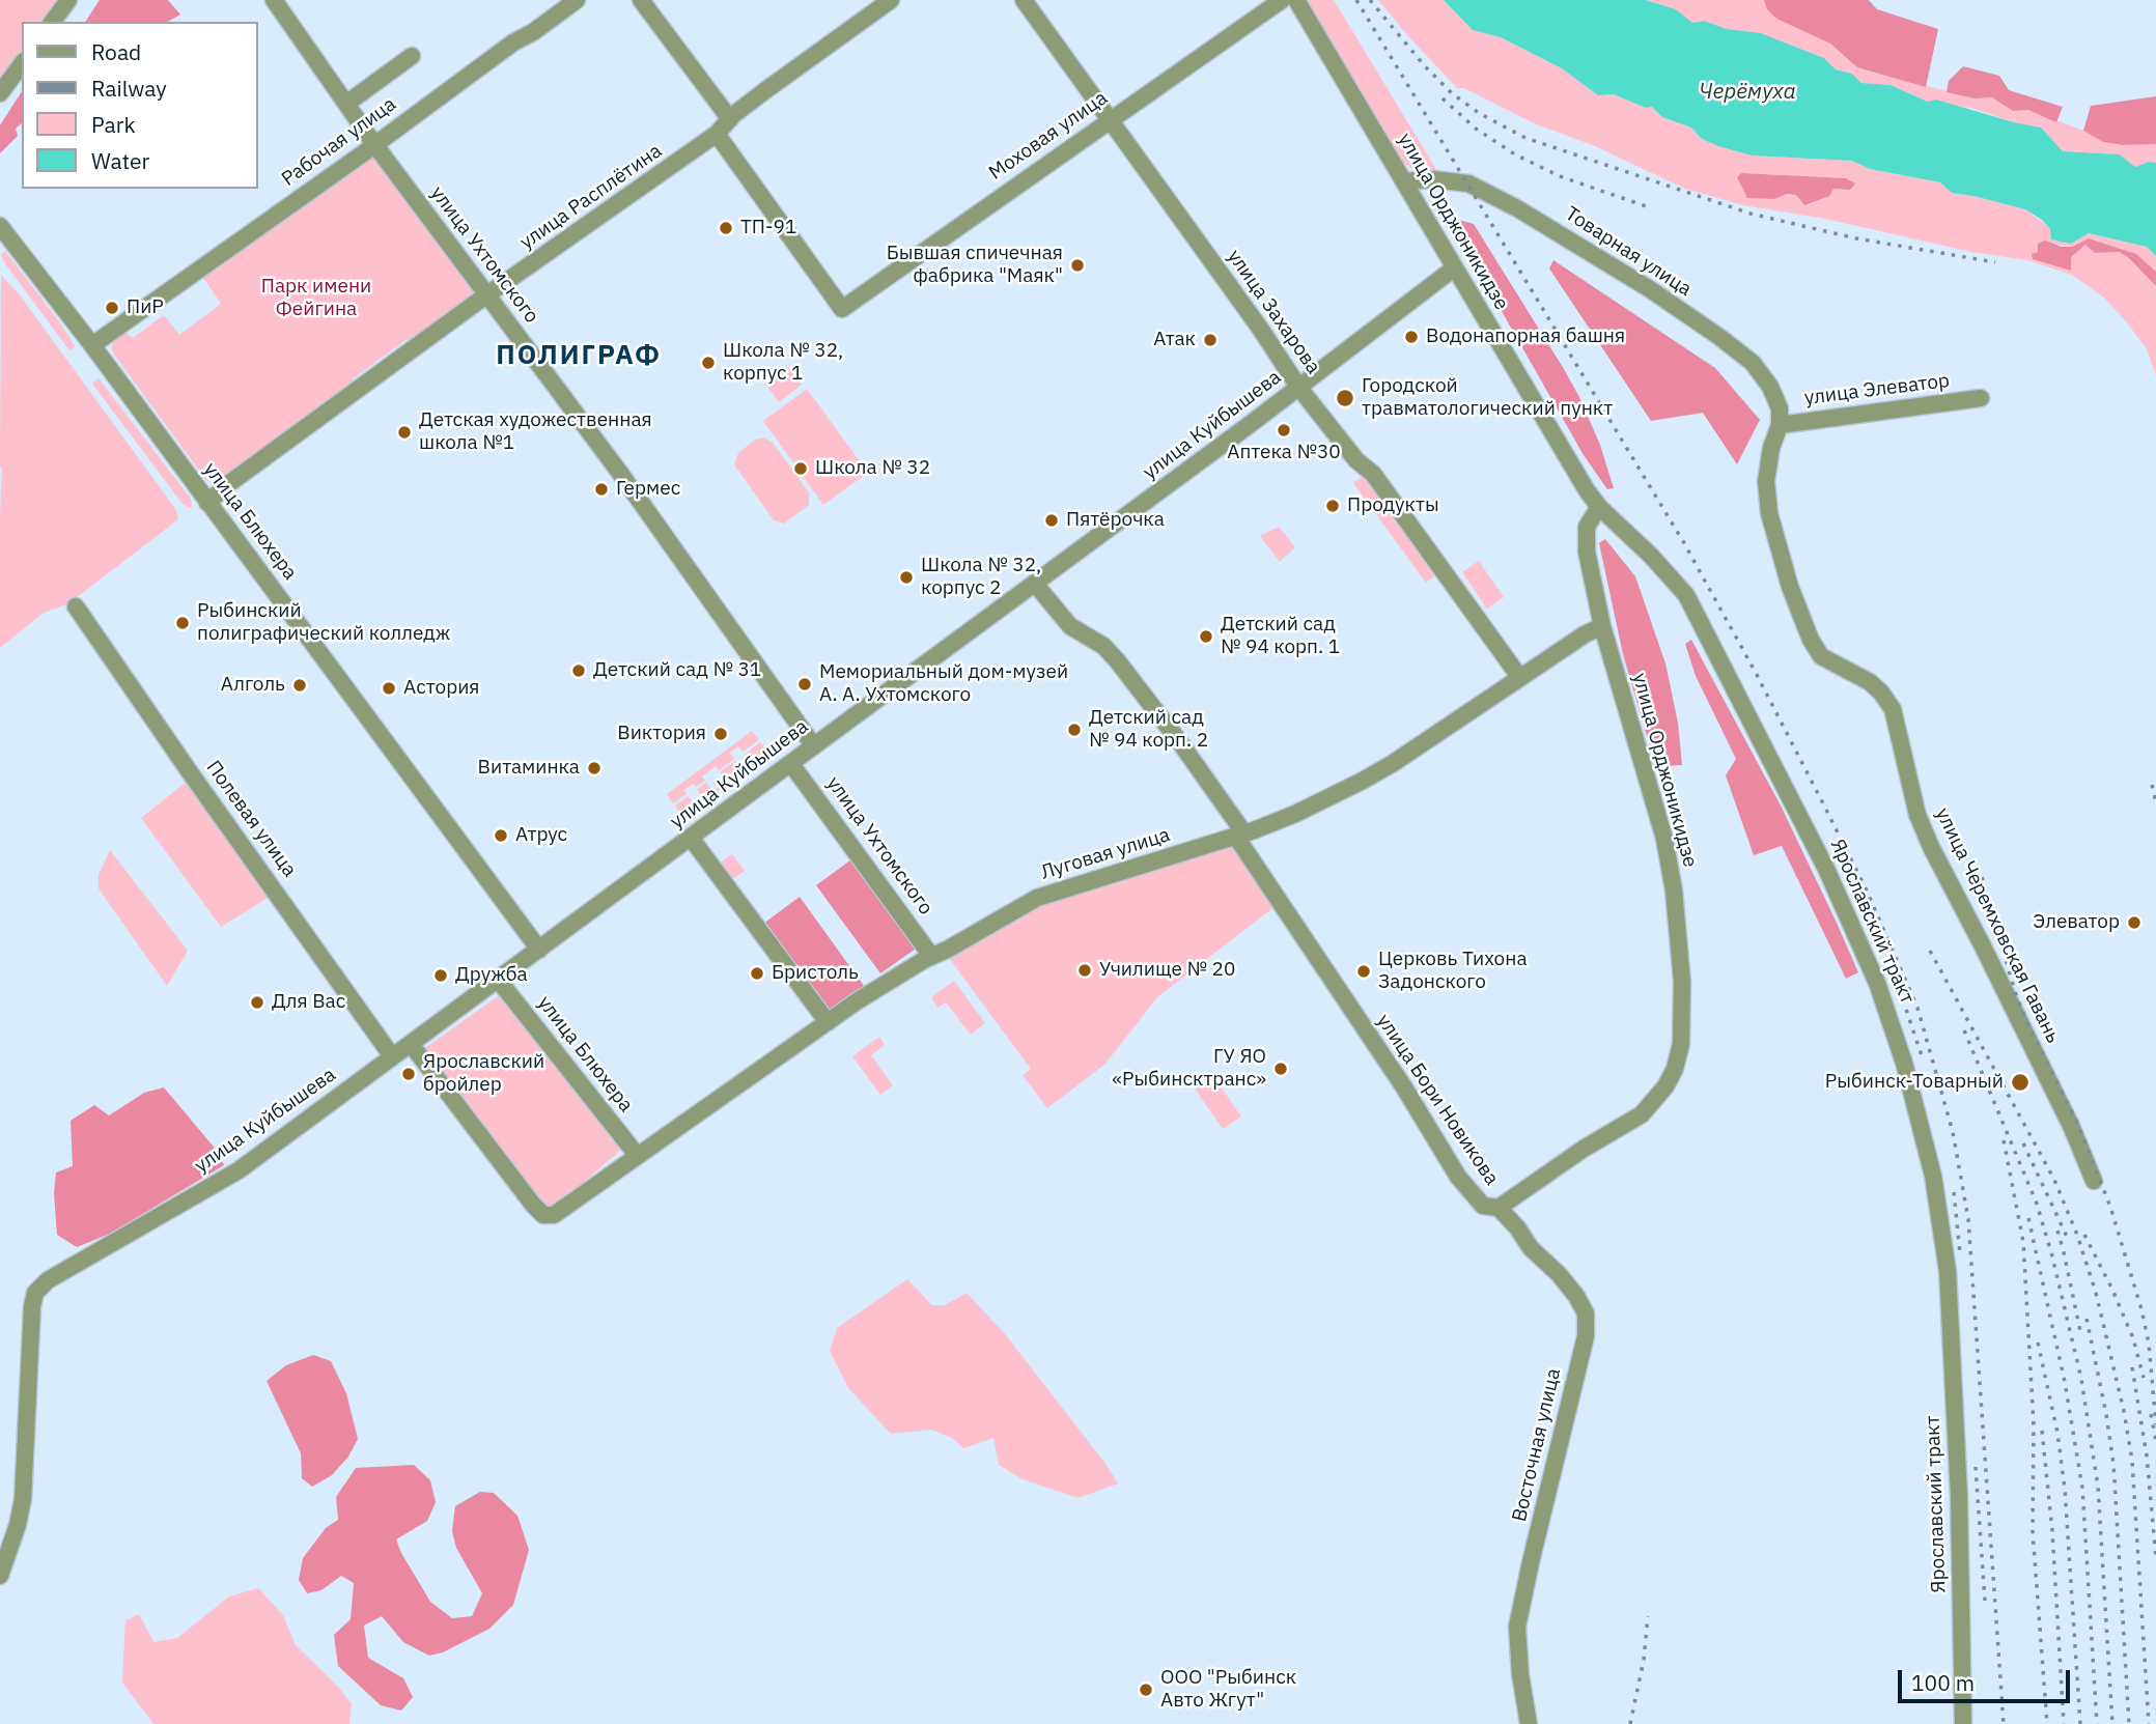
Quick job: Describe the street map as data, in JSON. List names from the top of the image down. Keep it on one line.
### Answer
{"streets":{"street":["Моховая улица","Рабочая улица","улица Расплётина","улица Орджоникидзе","Товарная улица","улица Ухтомского","улица Захарова","улица Элеватор","улица Куйбышева","улица Блюхера","Полевая улица","Луговая улица","Ярославский тракт","улица Черемховская Гавань","улица Бори Новикова","Восточная улица"]},"crossings":[["Моховая улица","улица Расплётина"],["Моховая улица","улица Захарова"],["Рабочая улица","улица Ухтомского"],["Рабочая улица","улица Блюхера"],["улица Расплётина","улица Ухтомского"],["улица Расплётина","улица Блюхера"],["улица Орджоникидзе","Товарная улица"],["улица Орджоникидзе","улица Куйбышева"],["улица Орджоникидзе","Луговая улица"],["улица Орджоникидзе","Ярославский тракт"],["улица Орджоникидзе","улица Бори Новикова"],["улица Орджоникидзе","Восточная улица"],["Товарная улица","улица Элеватор"],["Товарная улица","улица Черемховская Гавань"],["улица Ухтомского","улица Куйбышева"],["улица Ухтомского","Луговая улица"],["улица Захарова","улица Куйбышева"],["улица Захарова","Луговая улица"],["улица Элеватор","улица Черемховская Гавань"],["улица Куйбышева","улица Блюхера"],["улица Куйбышева","Полевая улица"],["улица Куйбышева","Луговая улица"],["улица Куйбышева","улица Бори Новикова"],["улица Блюхера","Луговая улица"],["Луговая улица","улица Бори Новикова"],["улица Бори Новикова","Восточная улица"]],"districts":["ПОЛИГРАФ"],"water":["Черёмуха"],"parks":["Парк имени Фейгина"],"places":["ТП-91","Бывшая спичечная фабрика \"Маяк\"","ПиР","Водонапорная башня","Атак","Школа № 32, корпус 1","Городской травматологический пункт","Аптека №30","Детская художественная школа №1","Школа № 32","Гермес","Продукты","Пятёрочка","Школа № 32, корпус 2","Рыбинский полиграфический колледж","Детский сад № 94 корп. 1","Детский сад № 31","Мемориальный дом-музей А. А. Ухтомского","Алголь","Астория","Детский сад № 94 корп. 2","Виктория","Витаминка","Атрус","Элеватор","Училище № 20","Церковь Тихона Задонского","Бристоль","Дружба","Для Вас","ГУ ЯО «Рыбинсктранс»","Ярославский бройлер","Рыбинск-Товарный","ООО \"Рыбинск Авто Жгут\""],"legend":["Road","Railway","Park","Water"],"scale_bar":"100 m"}
